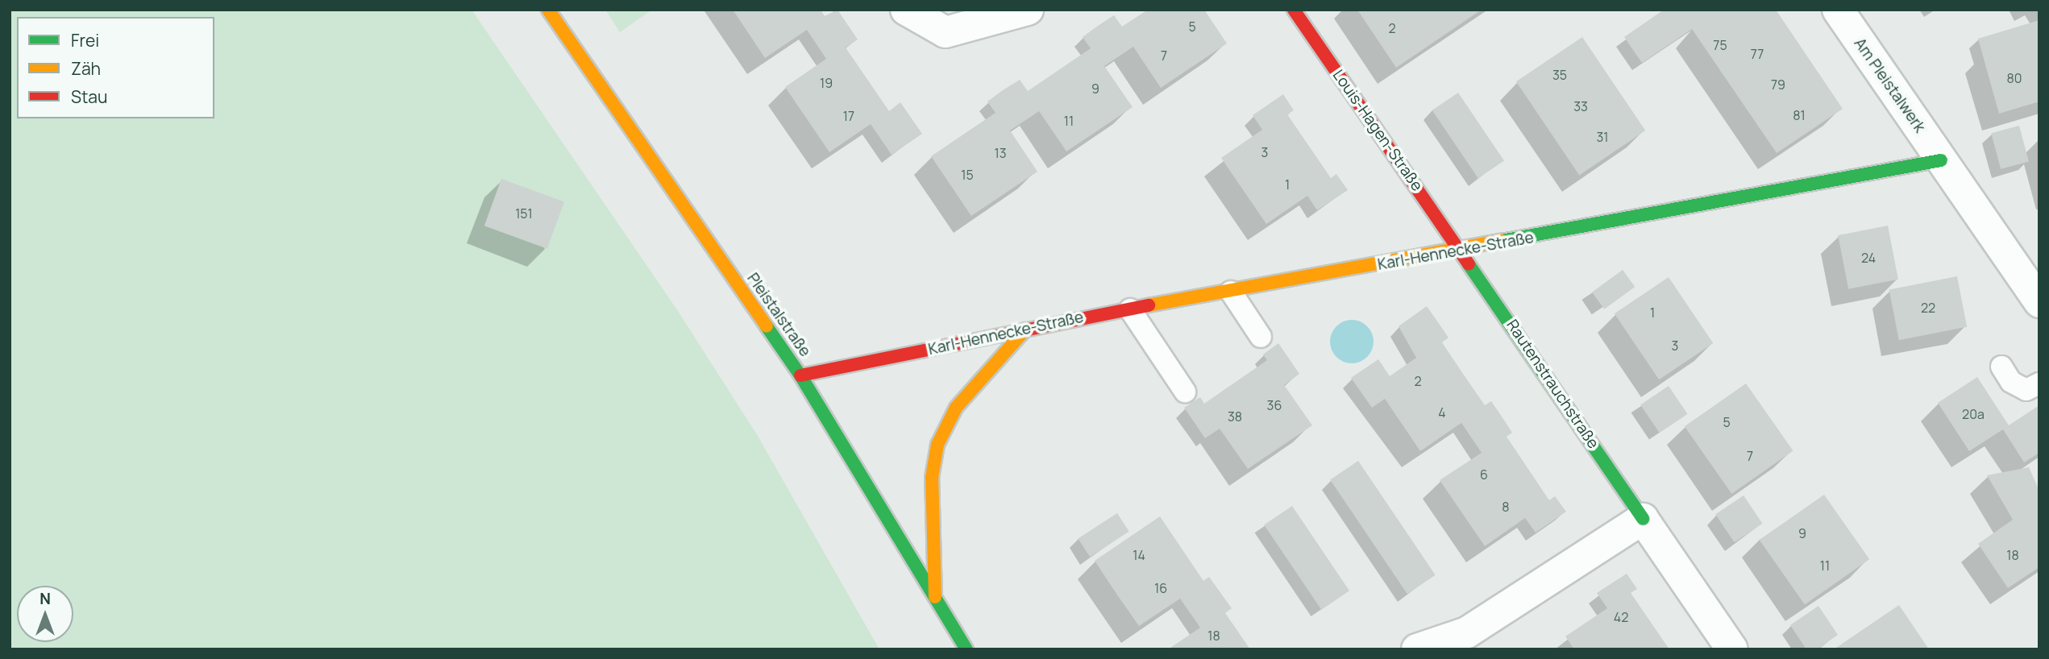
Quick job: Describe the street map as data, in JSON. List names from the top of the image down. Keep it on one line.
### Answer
{"streets":{"street":["Am Pleistalwerk","Louis-Hagen-Straße","Karl-Hennecke-Straße","Pleistalstraße","Rautenstrauchstraße"]},"crossings":[["Am Pleistalwerk","Karl-Hennecke-Straße"],["Louis-Hagen-Straße","Karl-Hennecke-Straße"],["Louis-Hagen-Straße","Rautenstrauchstraße"],["Karl-Hennecke-Straße","Pleistalstraße"],["Karl-Hennecke-Straße","Rautenstrauchstraße"]],"house_numbers":["5","2","75","77","7","35","80","19","79","9","33","81","17","11","31","3","13","15","1","151","24","22","1","3","2","36","4","20a","38","5","7","6","8","9","14","18","11","16","42","18"],"legend":["Frei","Zäh","Stau"],"north":"top"}
